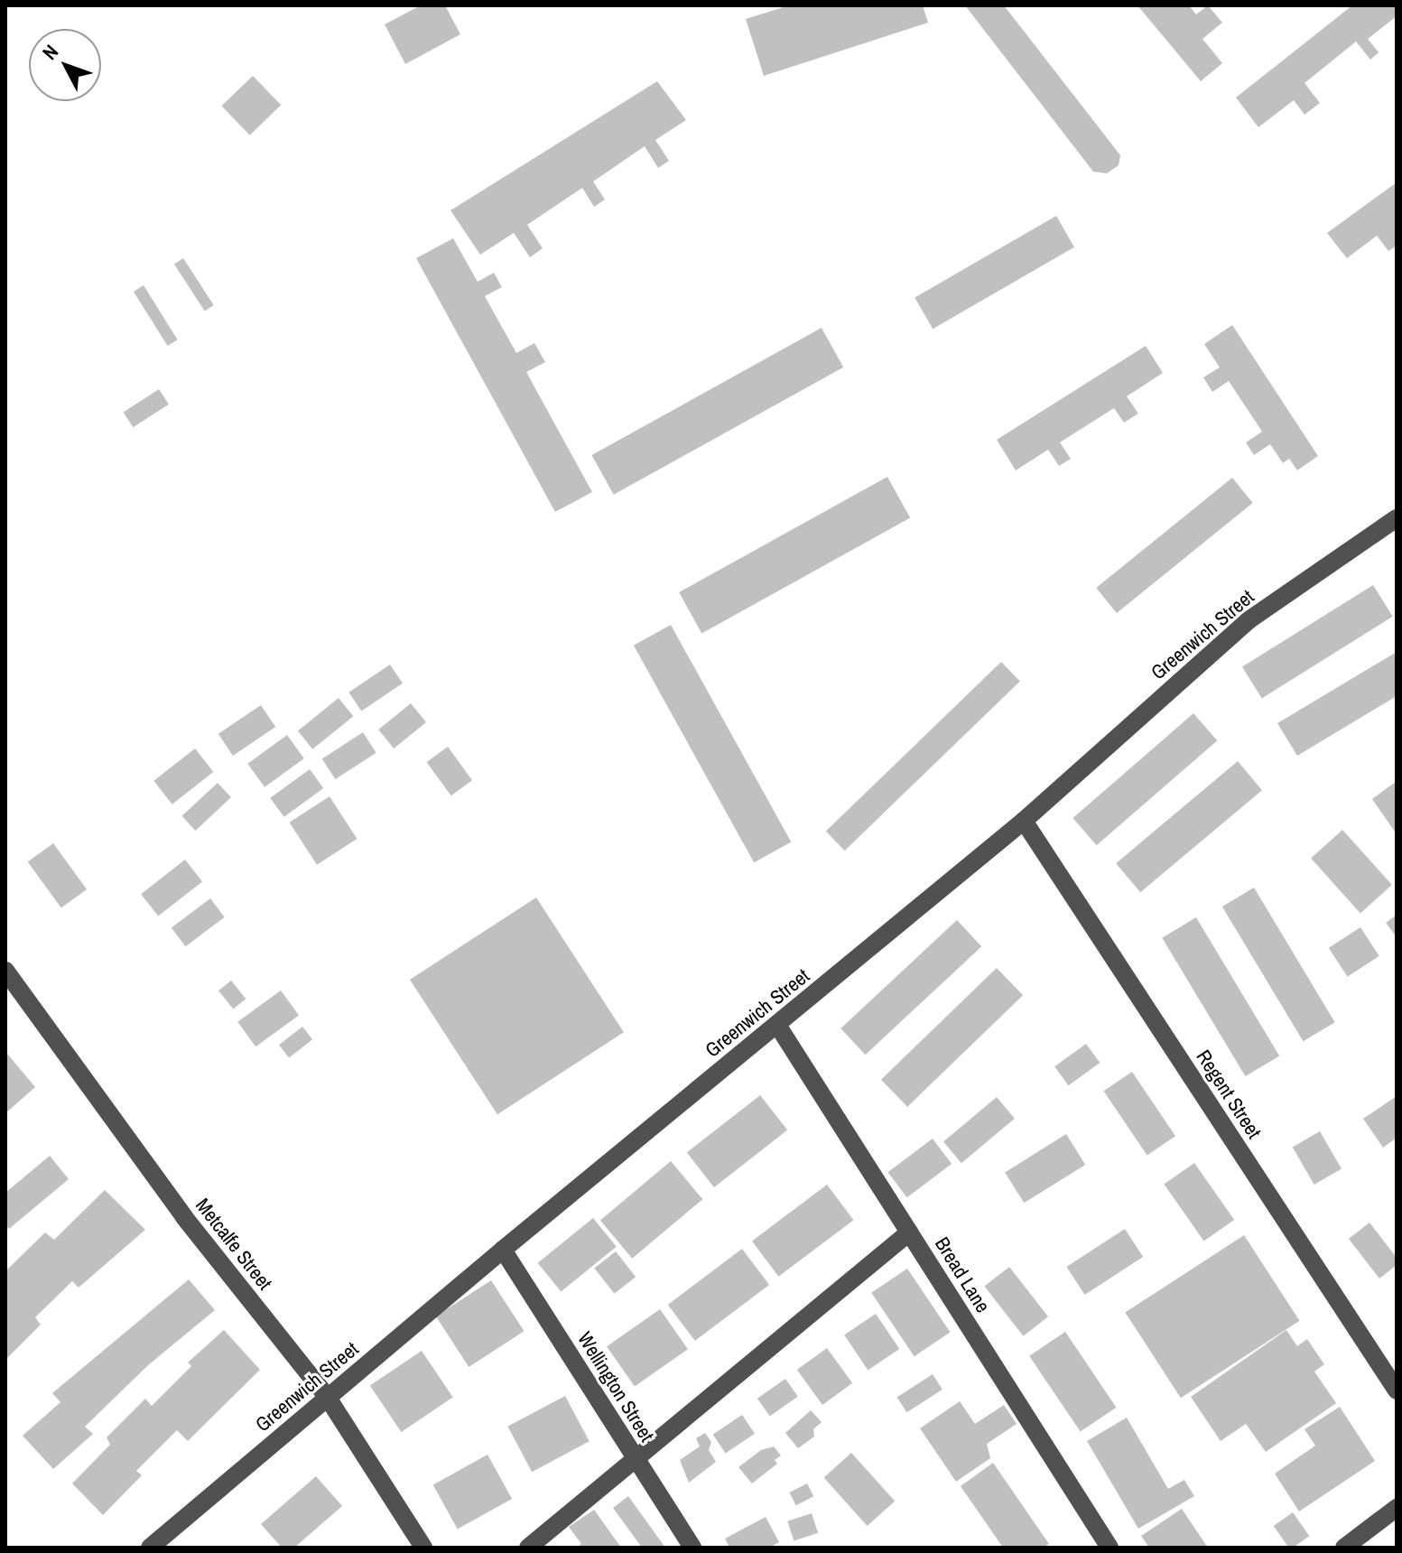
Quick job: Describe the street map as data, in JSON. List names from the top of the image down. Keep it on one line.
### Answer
{"streets":{"street":["Greenwich Street","Regent Street","Metcalfe Street","Bread Lane","Wellington Street"]},"crossings":[["Greenwich Street","Regent Street"],["Greenwich Street","Metcalfe Street"],["Greenwich Street","Bread Lane"],["Greenwich Street","Wellington Street"]],"north":"top left"}
